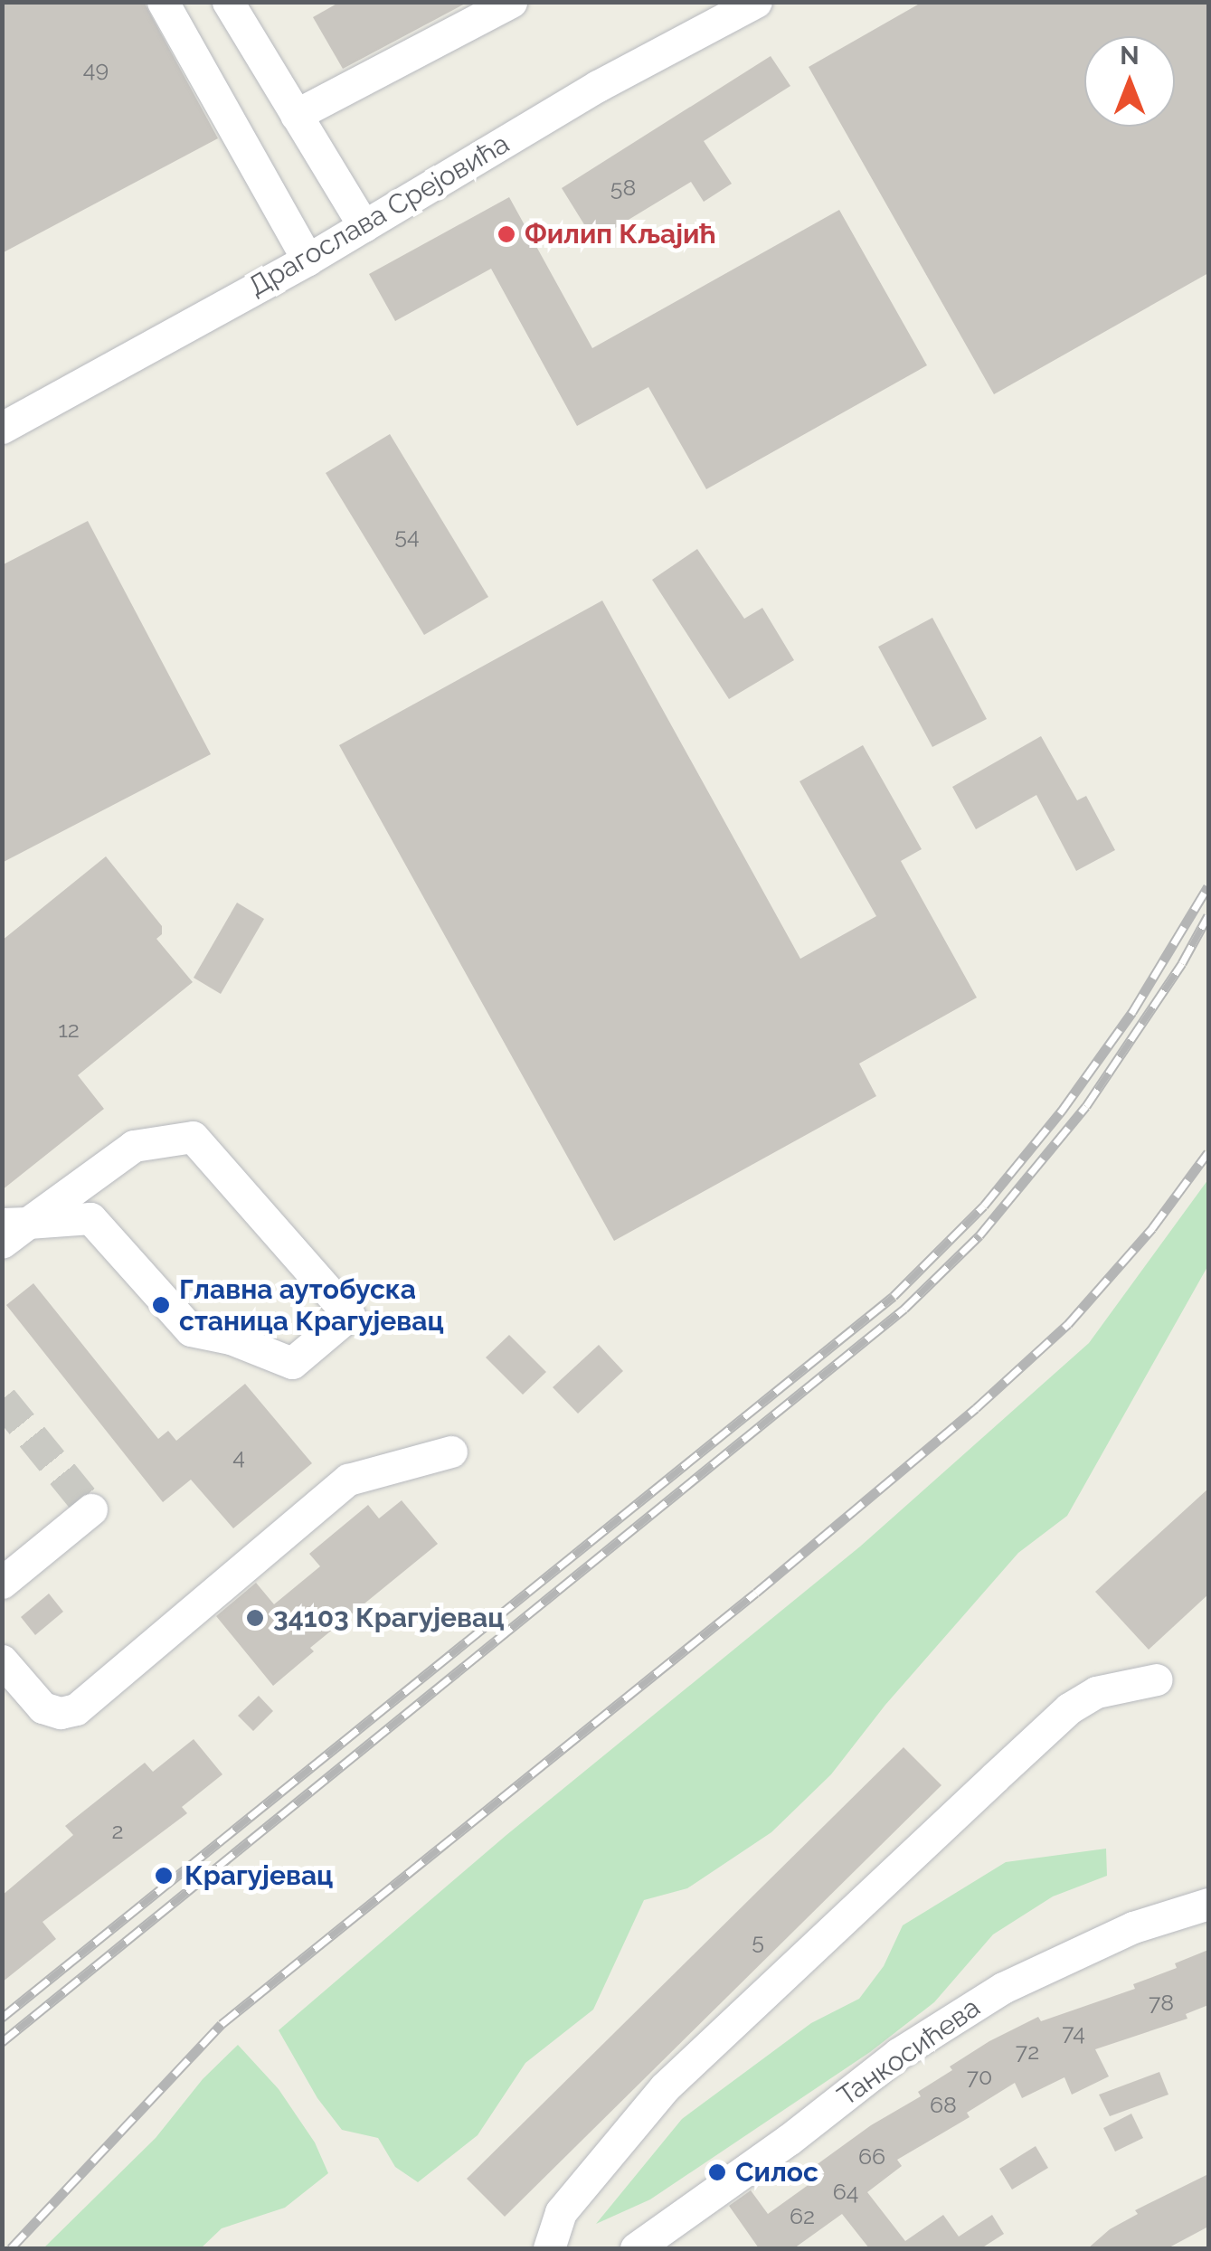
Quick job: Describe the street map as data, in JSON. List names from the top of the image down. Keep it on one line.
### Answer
{"streets":{"street":["Драгослава Срејовића","Танкосићева"]},"places":["Филип Кљајић","Главна аутобуска станица Крагујевац","34103 Крагујевац","Крагујевац","Силос"],"house_numbers":["49","58","54","12","4","2","5","78","74","72","70","68","66","64","62"],"north":"top"}
